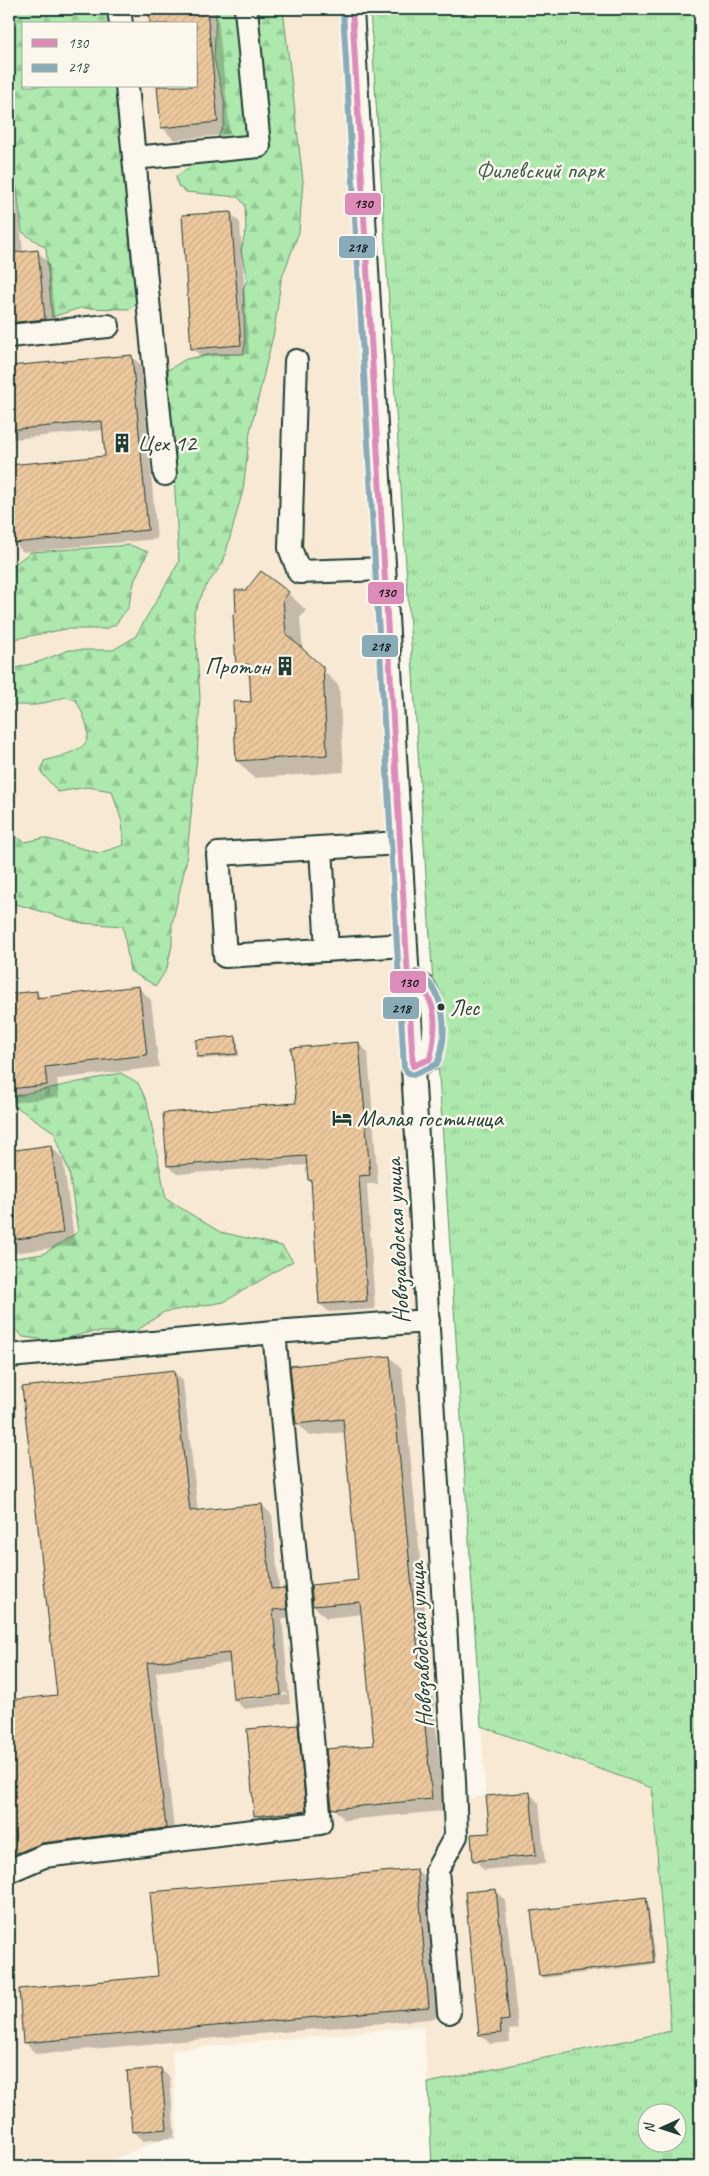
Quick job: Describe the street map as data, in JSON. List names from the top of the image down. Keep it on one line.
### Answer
{"streets":{"street":["Новозаводская улица"]},"parks":["Филевский парк"],"places":{"building":["Цех 12","Протон"],"other":["Лес"],"hotel":["Малая гостиница"]},"lines":["transit line 130","transit line 218"],"legend":["130","218"],"north":"left"}
